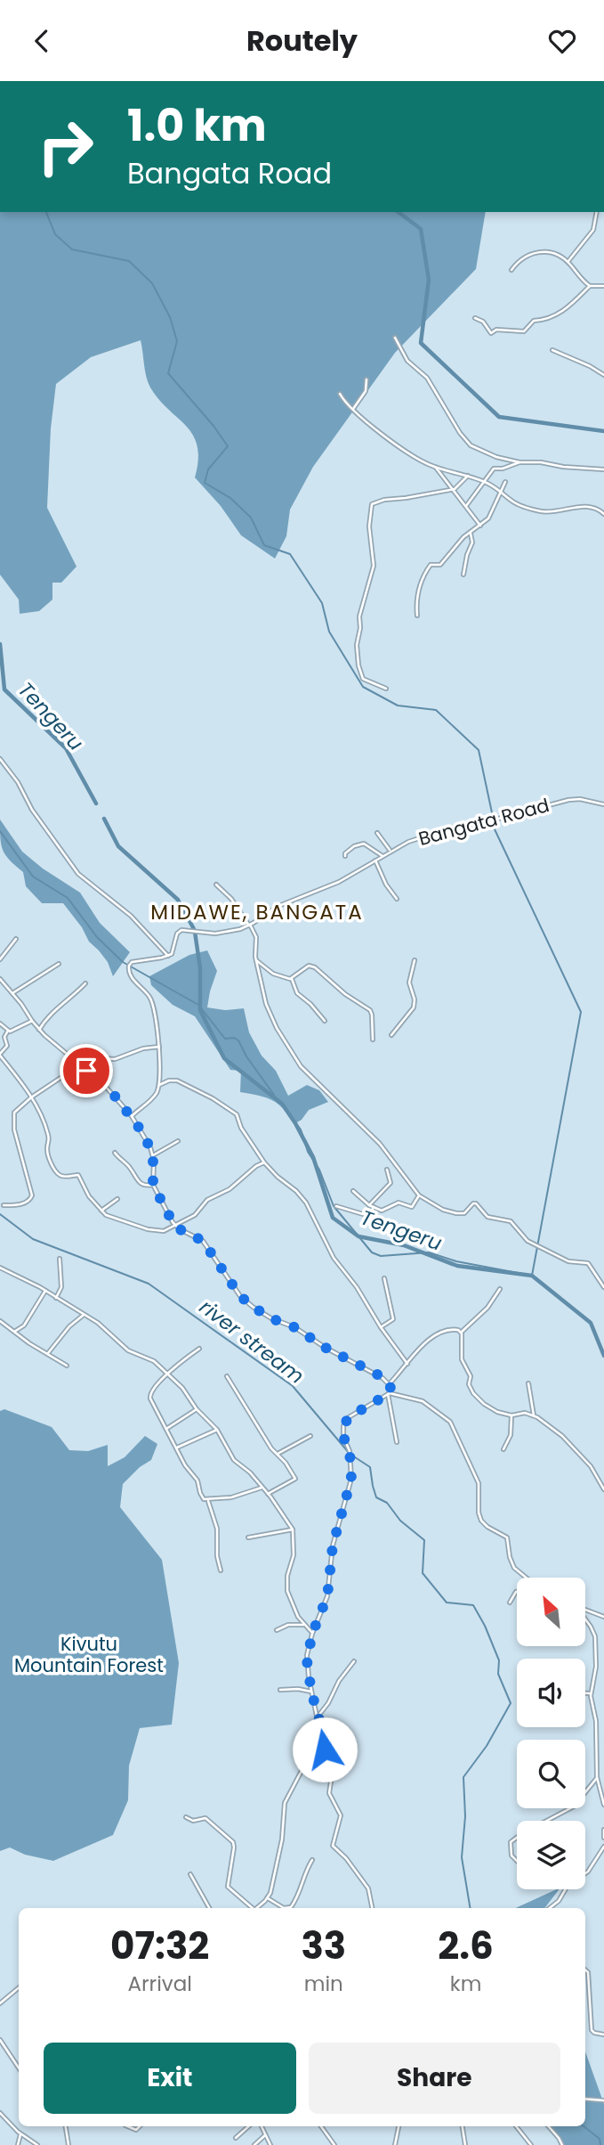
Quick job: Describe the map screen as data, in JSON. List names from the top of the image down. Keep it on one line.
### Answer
{"streets":{"street":["Bangata Road"]},"districts":["MIDAWE, BANGATA"],"water":["Tengeru","river stream"],"parks":["Kivutu Mountain Forest"],"north":"top left","page":{"header":"Routely","turn":["1.0 km","Bangata Road"],"eta":["07:32","Arrival","33","min","2.6","km"],"buttons":["Exit","Share"]}}
